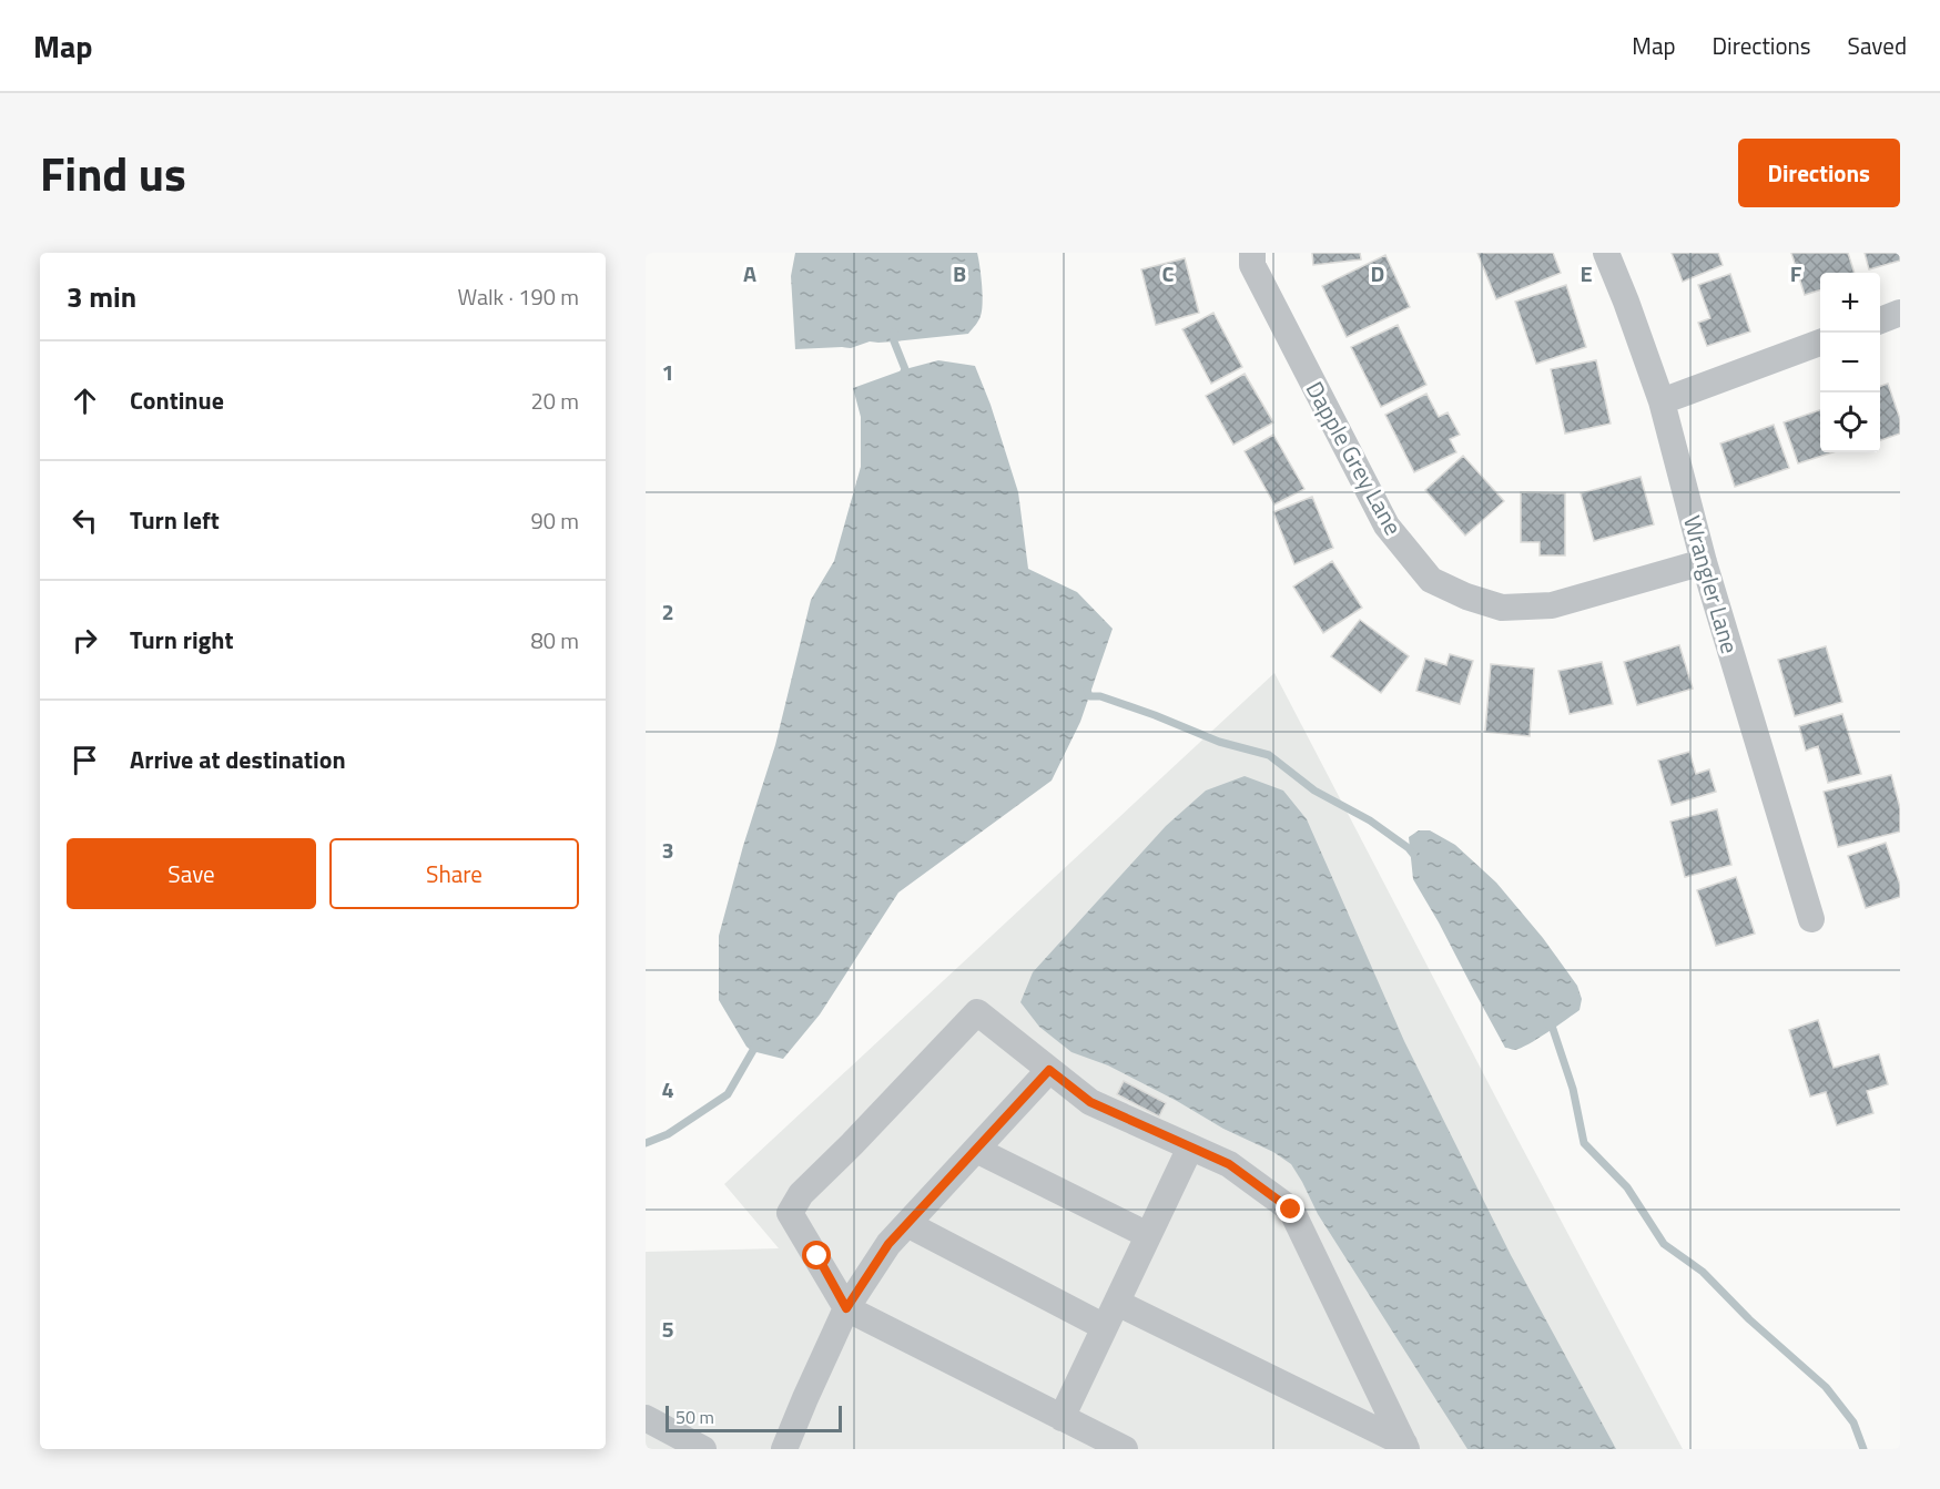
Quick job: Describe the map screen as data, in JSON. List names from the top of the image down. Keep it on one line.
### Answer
{"streets":{"street":["Dapple Grey Lane","Wrangler Lane"]},"crossings":[["Dapple Grey Lane","Wrangler Lane"]],"scale_bar":"50 m","page":{"header":"Map","nav":["Map","Directions","Saved"],"title":"Find us","buttons":["Directions",["Save","Share"]],"heading":["3 min","Walk · 190 m"],"map_buttons":["+","−"],"list":[["Continue","20 m"],["Turn left","90 m"],["Turn right","80 m"],"Arrive at destination"],"scale":"50 m"},"grid":{"columns":["A","B","C","D","E","F"],"rows":["1","2","3","4","5"]}}
